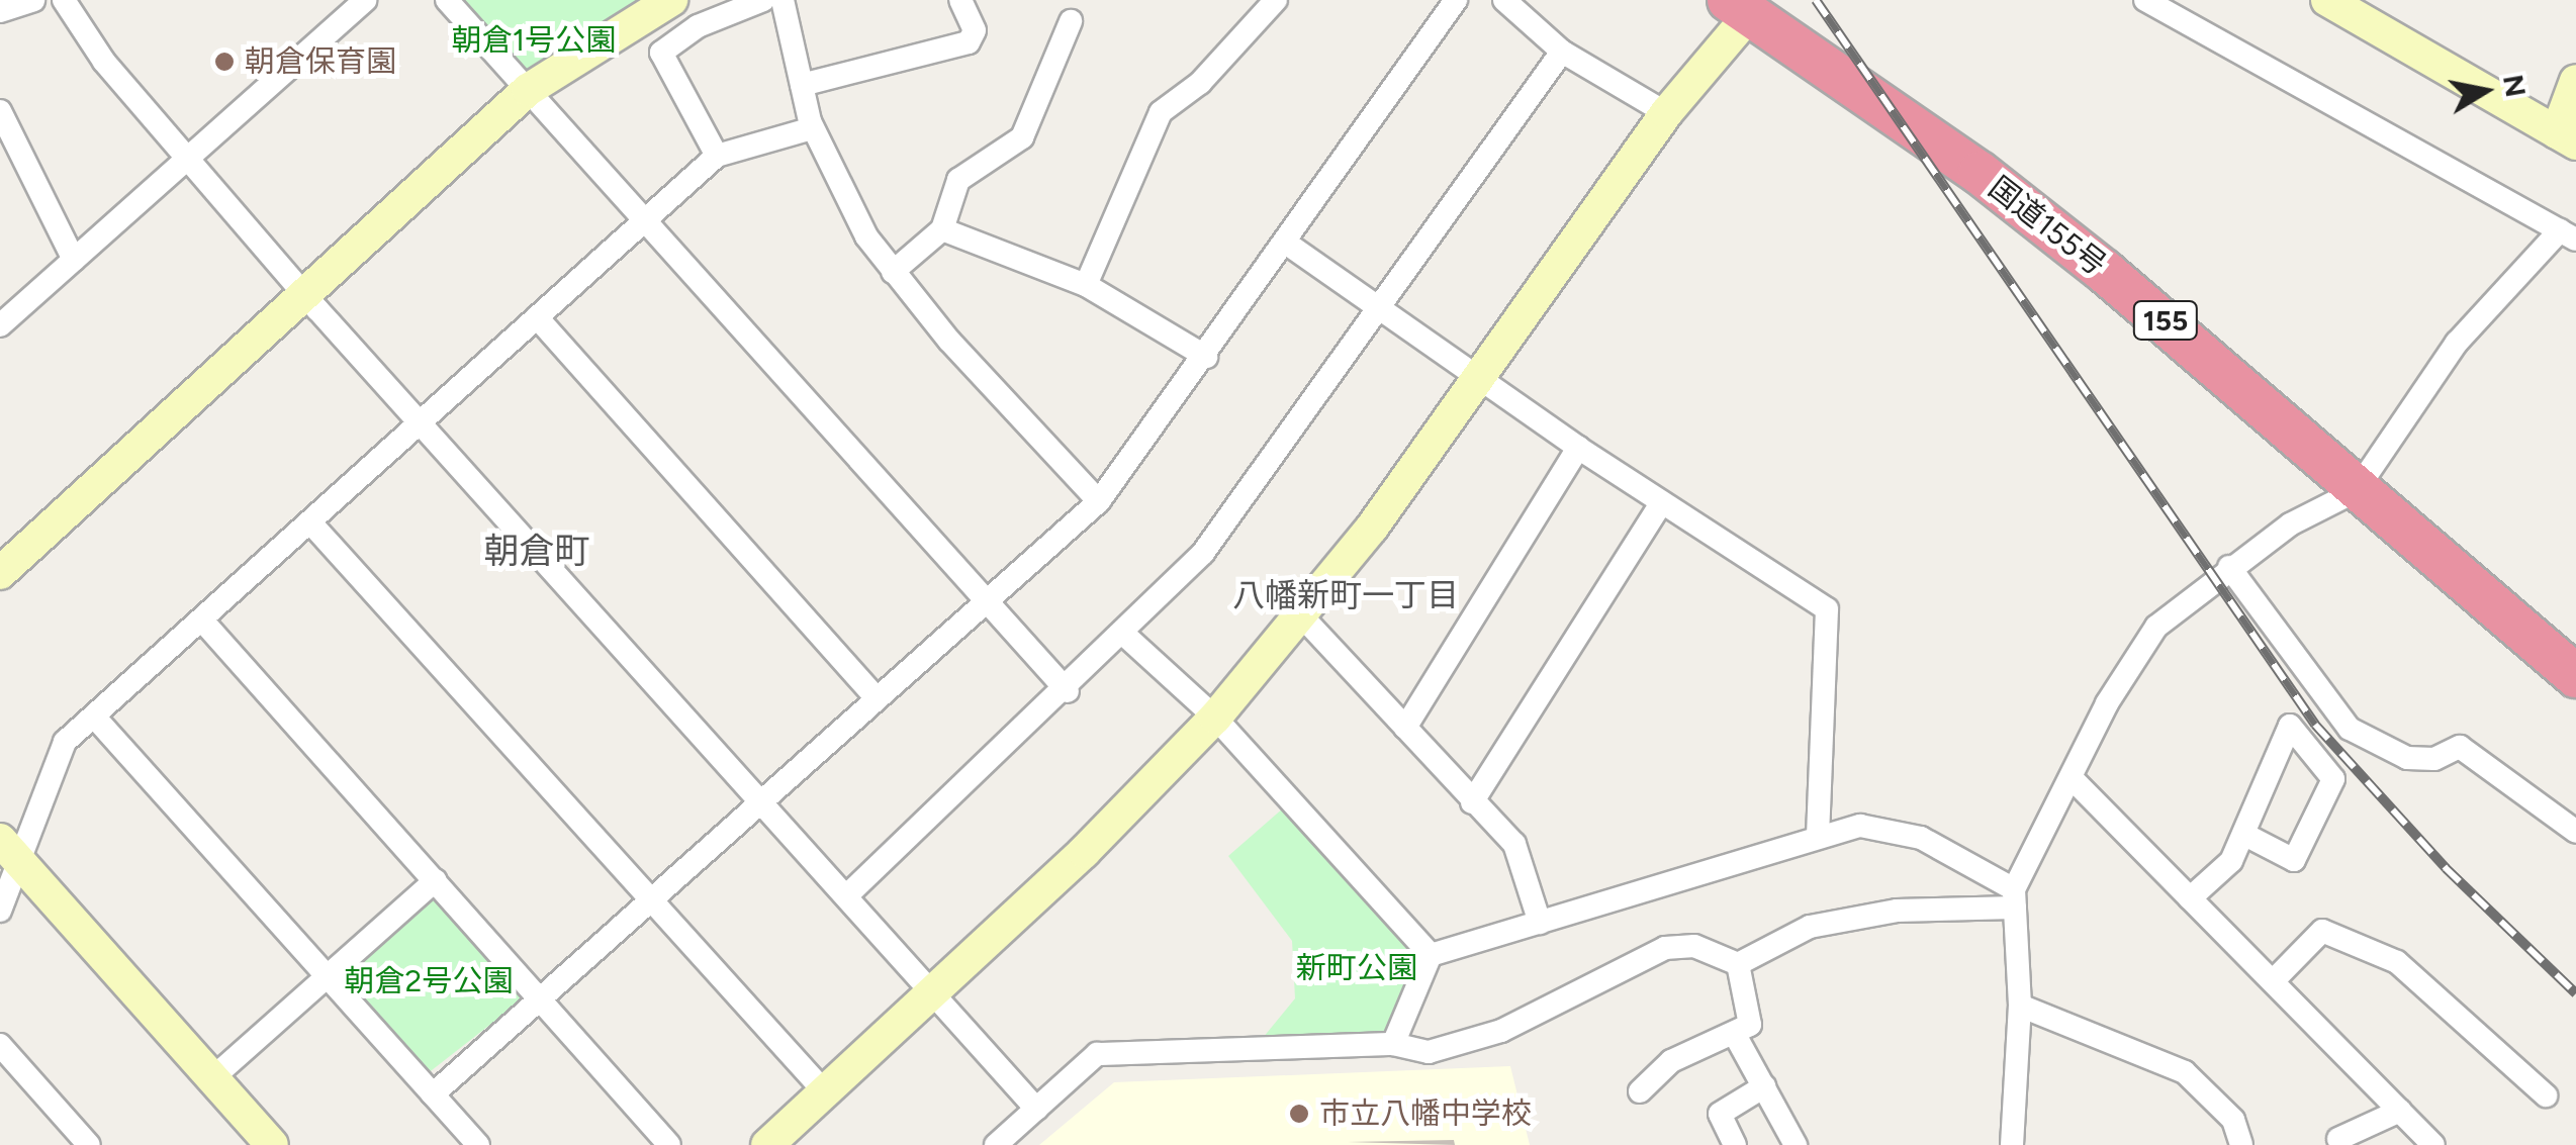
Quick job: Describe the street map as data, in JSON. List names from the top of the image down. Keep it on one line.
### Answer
{"streets":{"highway":["国道155号","155"]},"districts":["朝倉町","八幡新町一丁目"],"parks":["朝倉1号公園","新町公園","朝倉2号公園"],"places":["朝倉保育園","市立八幡中学校"],"north":"right"}
